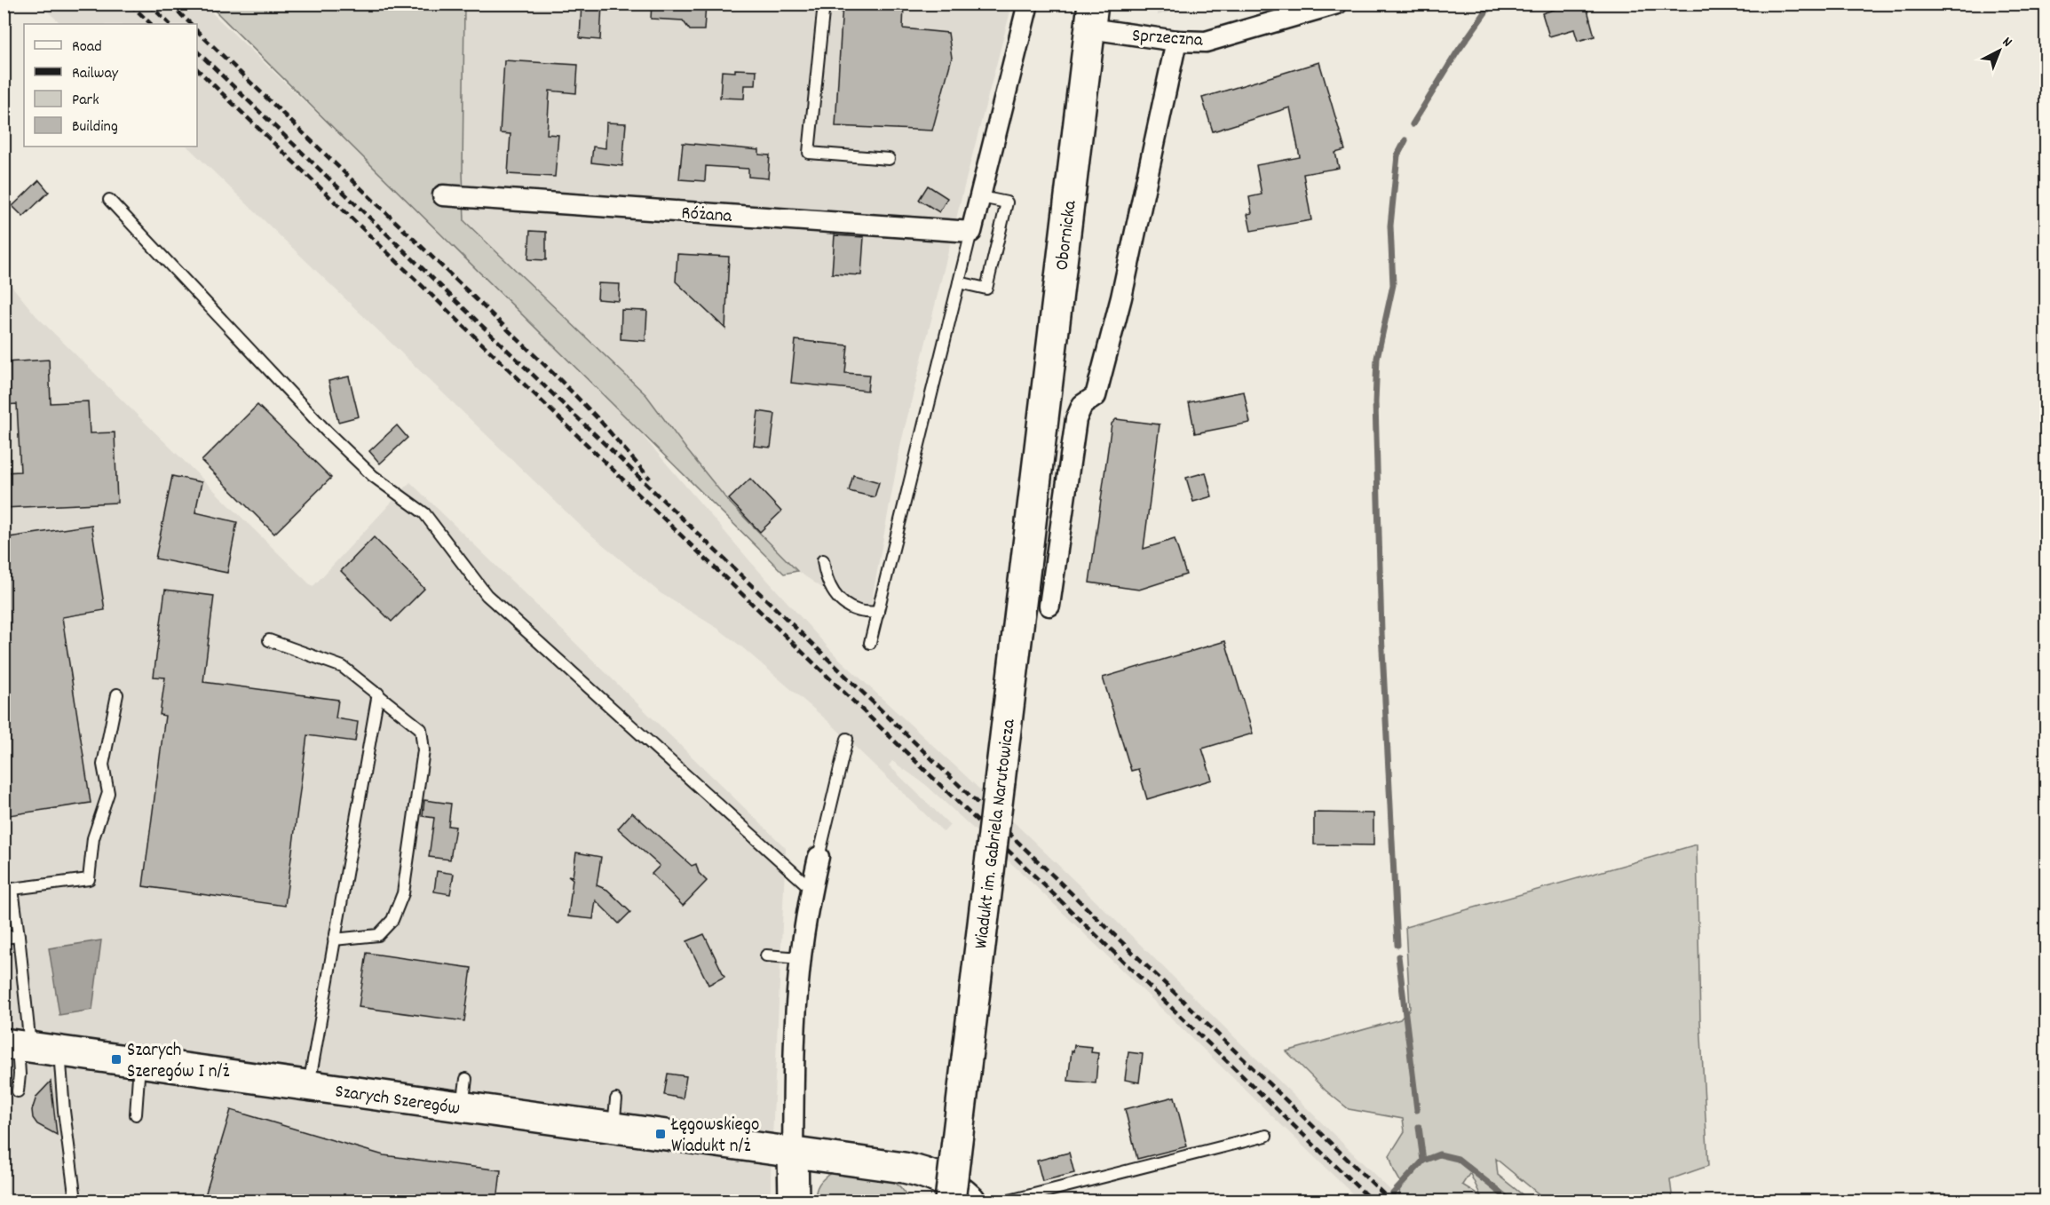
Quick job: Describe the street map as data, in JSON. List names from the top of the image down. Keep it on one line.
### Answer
{"streets":{"main road":["Obornicka","Wiadukt im. Gabriela Narutowicza","Szarych Szeregów"],"street":["Sprzeczna","Różana"]},"crossings":[["Sprzeczna","Obornicka"],["Obornicka","Wiadukt im. Gabriela Narutowicza"]],"places":{"transit":["Szarych Szeregów I n/ż","Łęgowskiego Wiadukt n/ż"]},"legend":["Road","Railway","Park","Building"],"north":"top right"}
